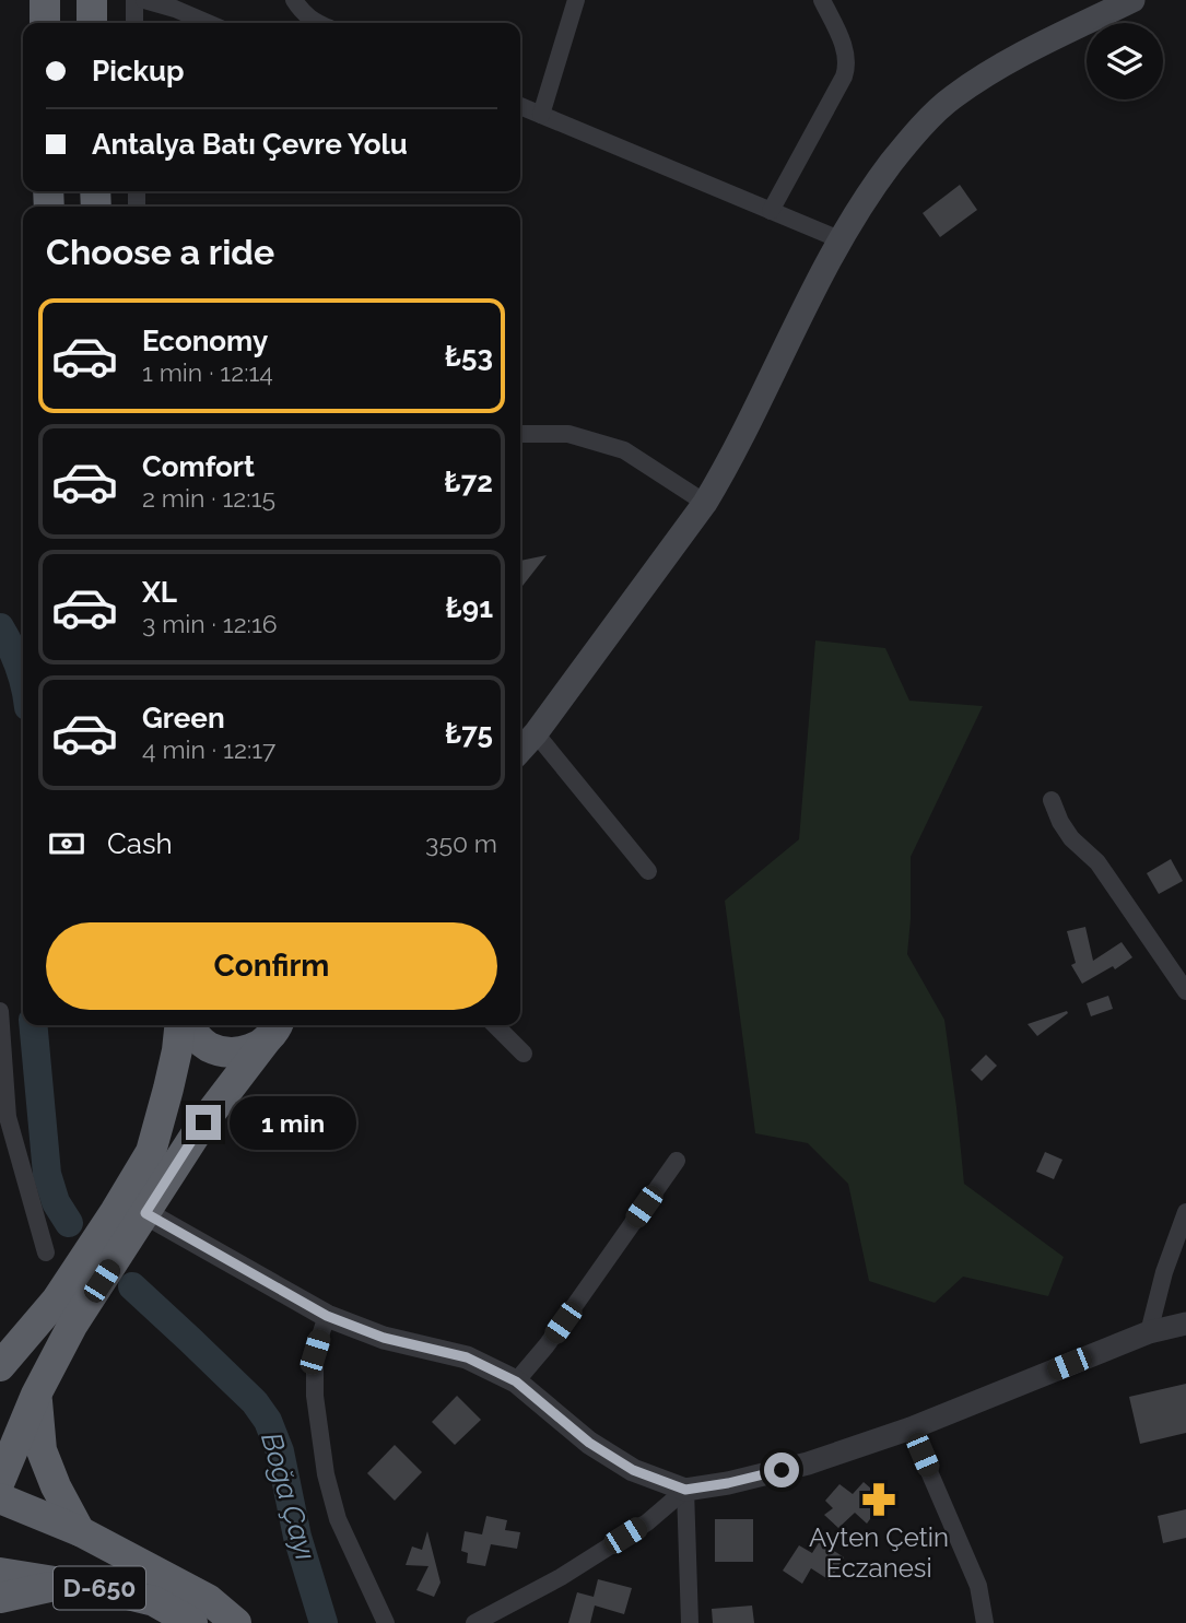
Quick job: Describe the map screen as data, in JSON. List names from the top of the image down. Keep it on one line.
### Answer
{"streets":{"highway":["D-650"]},"water":["Boğa Çayı"],"places":{"pharmacy":["Ayten Çetin Eczanesi"]},"page":{"banner":["Pickup","Antalya Batı Çevre Yolu"],"heading":"Choose a ride","list":[{"name":"Economy","note":"1 min · 12:14","value":"₺53"},{"name":"Comfort","note":"2 min · 12:15","value":"₺72"},{"name":"XL","note":"3 min · 12:16","value":"₺91"},{"name":"Green","note":"4 min · 12:17","value":"₺75"}],"pay":["Cash","350 m"],"buttons":"Confirm","bubble":"1 min"}}
